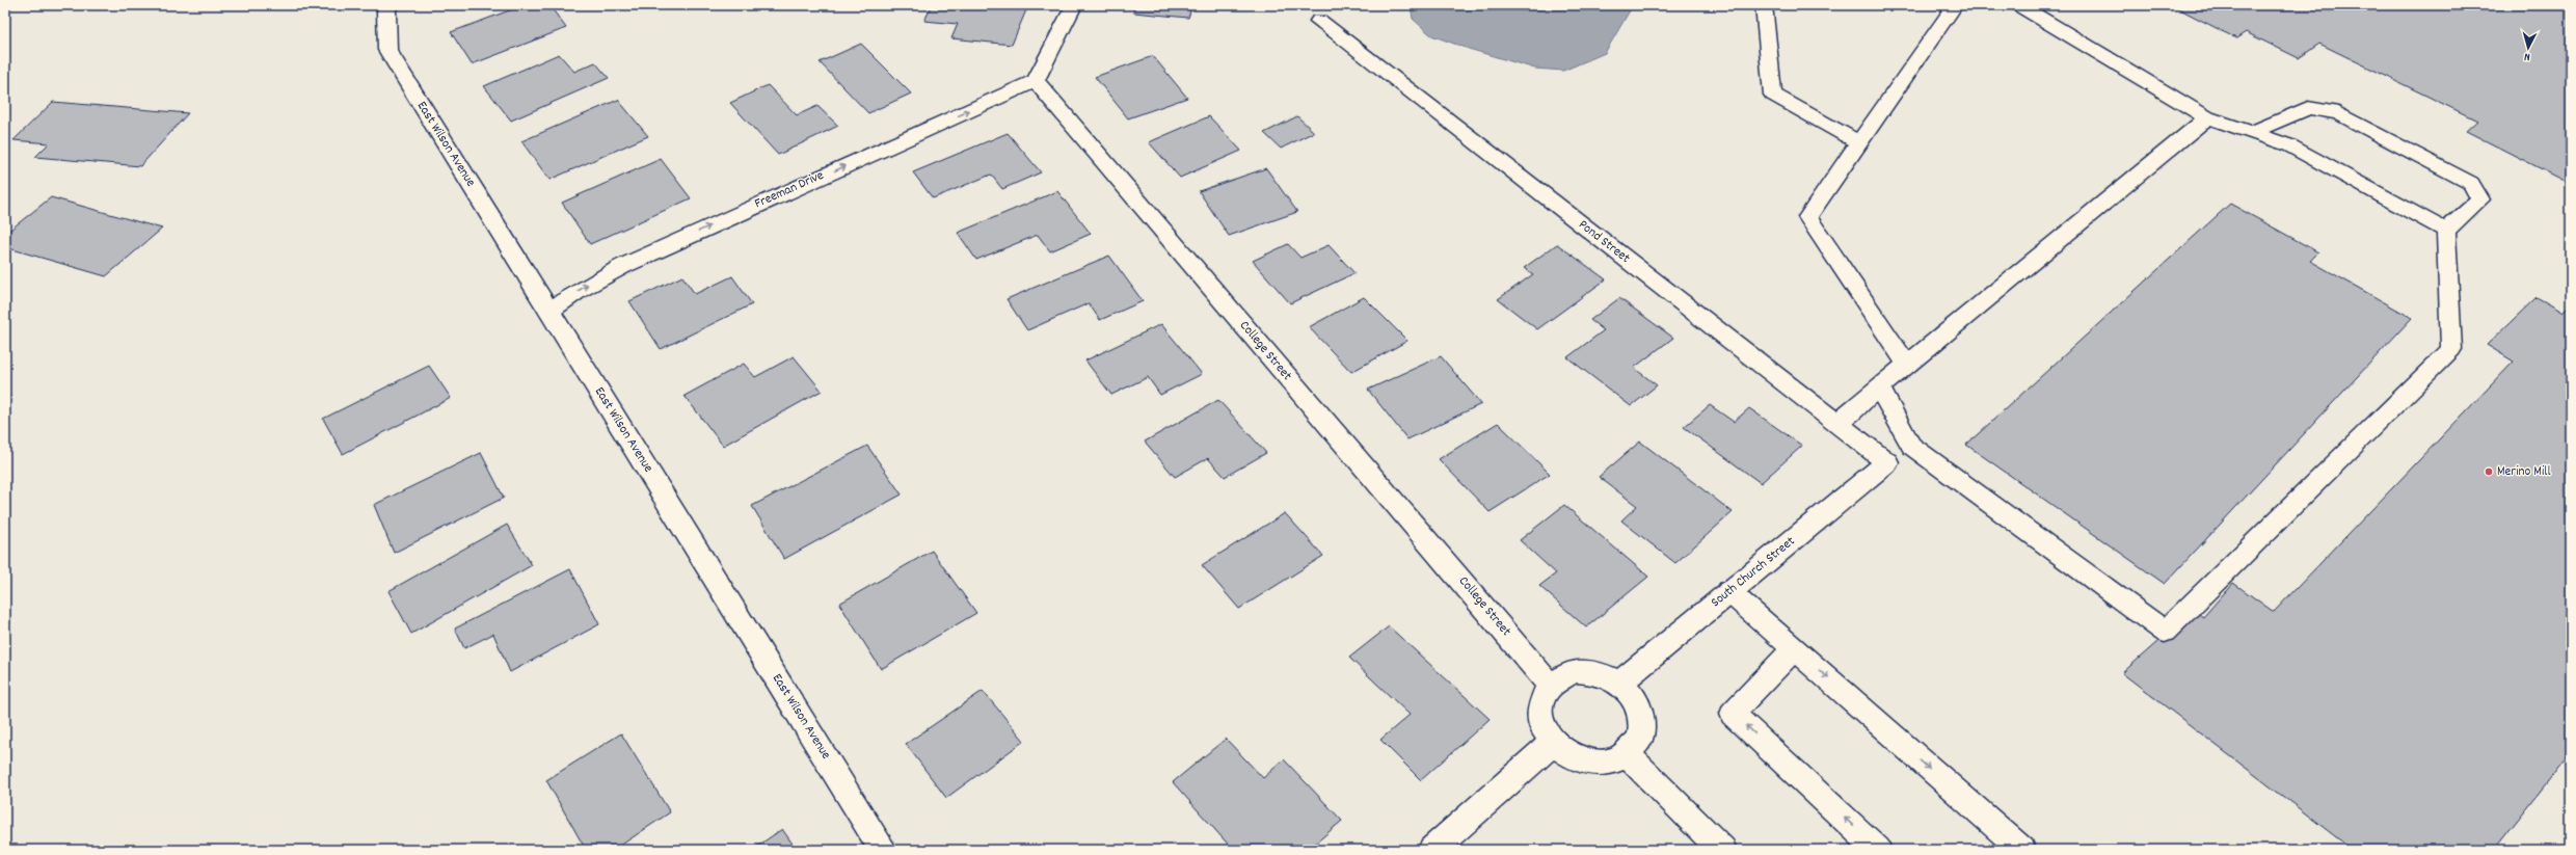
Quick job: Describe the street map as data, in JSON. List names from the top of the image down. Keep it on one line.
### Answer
{"streets":{"street":["East Wilson Avenue","Freeman Drive","Pond Street","College Street","South Church Street"]},"crossings":[["East Wilson Avenue","Freeman Drive"],["Freeman Drive","College Street"],["Pond Street","South Church Street"],["College Street","South Church Street"]],"one_way":["Freeman Drive"],"places":["Merino Mill"],"north":"bottom"}
